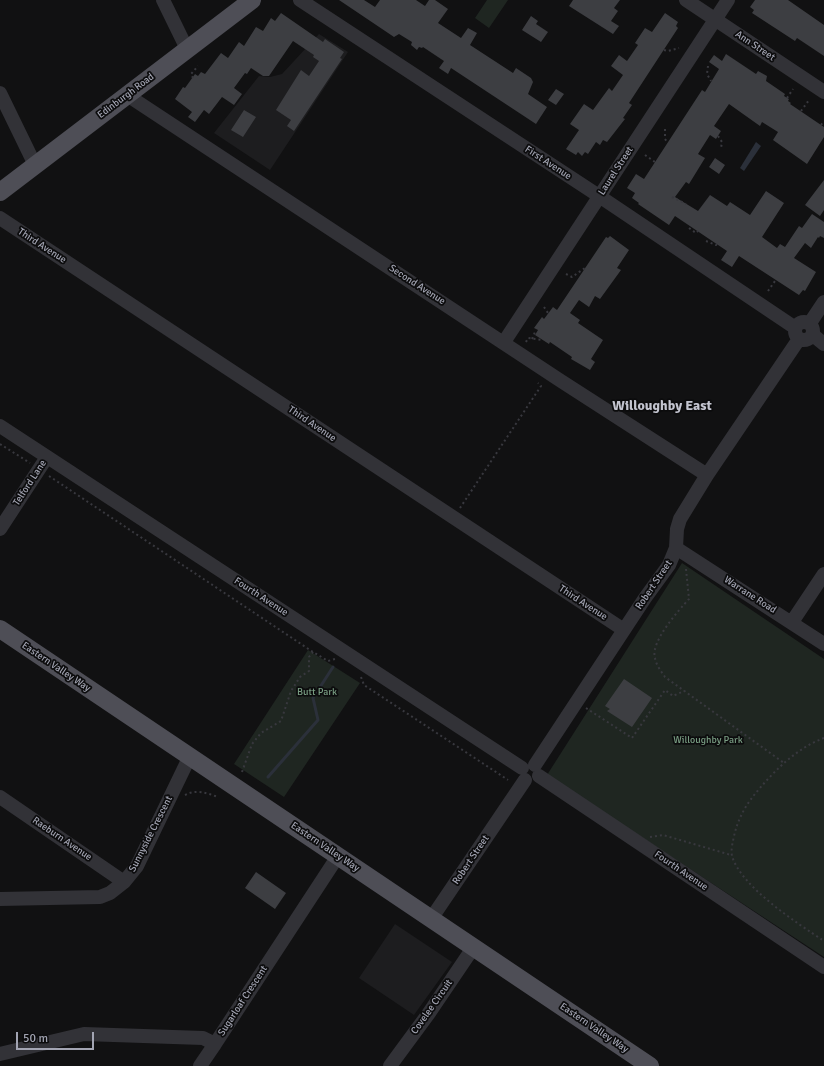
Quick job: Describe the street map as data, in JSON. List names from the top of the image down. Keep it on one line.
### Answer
{"streets":{"main road":["Edinburgh Road","Eastern Valley Way"],"street":["Ann Street","First Avenue","Laurel Street","Third Avenue","Second Avenue","Telford Lane","Robert Street","Warrane Road","Fourth Avenue","Sunnyside Crescent","Raeburn Avenue","Sugarloaf Crescent","Covelee Circuit"]},"crossings":[["Ann Street","Laurel Street"],["Edinburgh Road","Second Avenue"],["First Avenue","Laurel Street"],["First Avenue","Robert Street"],["Laurel Street","Second Avenue"],["Third Avenue","Robert Street"],["Second Avenue","Robert Street"],["Telford Lane","Fourth Avenue"],["Robert Street","Warrane Road"],["Robert Street","Fourth Avenue"],["Robert Street","Eastern Valley Way"],["Eastern Valley Way","Sunnyside Crescent"],["Eastern Valley Way","Sugarloaf Crescent"],["Eastern Valley Way","Covelee Circuit"],["Sunnyside Crescent","Raeburn Avenue"]],"districts":["Willoughby East"],"parks":["Butt Park","Willoughby Park"],"scale_bar":"50 m"}
